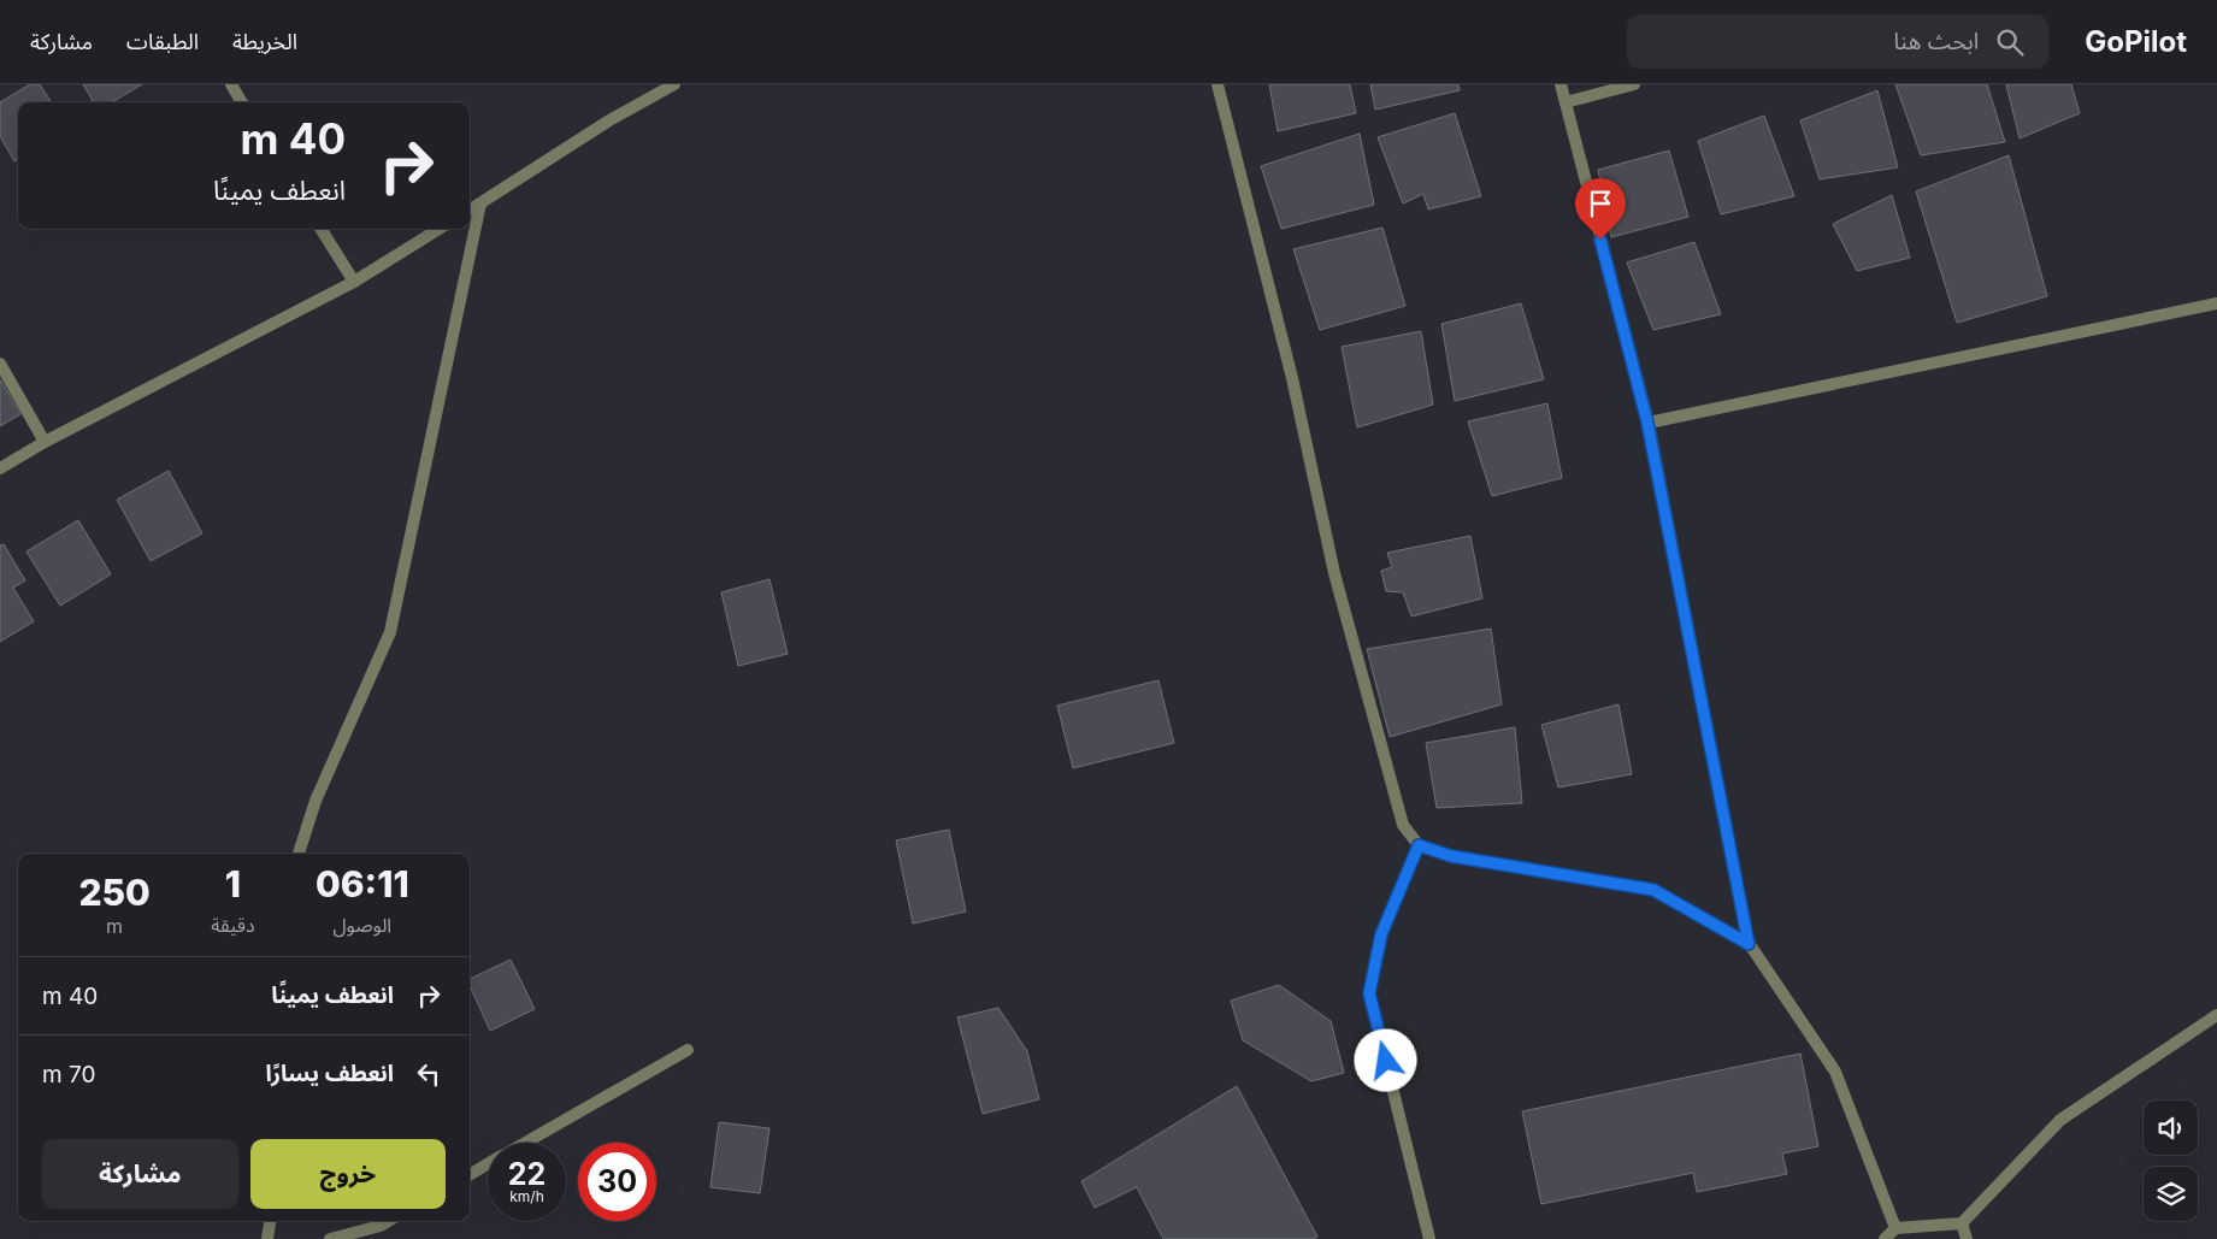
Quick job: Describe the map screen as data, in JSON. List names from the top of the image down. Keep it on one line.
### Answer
{"page":{"header":"GoPilot","search":"ابحث هنا","nav":["الخريطة","الطبقات","مشاركة"],"turn":["40 m","انعطف يمينًا"],"eta":["06:11","الوصول","1","دقيقة","250","m"],"list":[{"name":"انعطف يمينًا","value":"40 m"},{"name":"انعطف يسارًا","value":"70 m"}],"buttons":["خروج","مشاركة"],"speed":"22 km/h","limit":"30"}}
